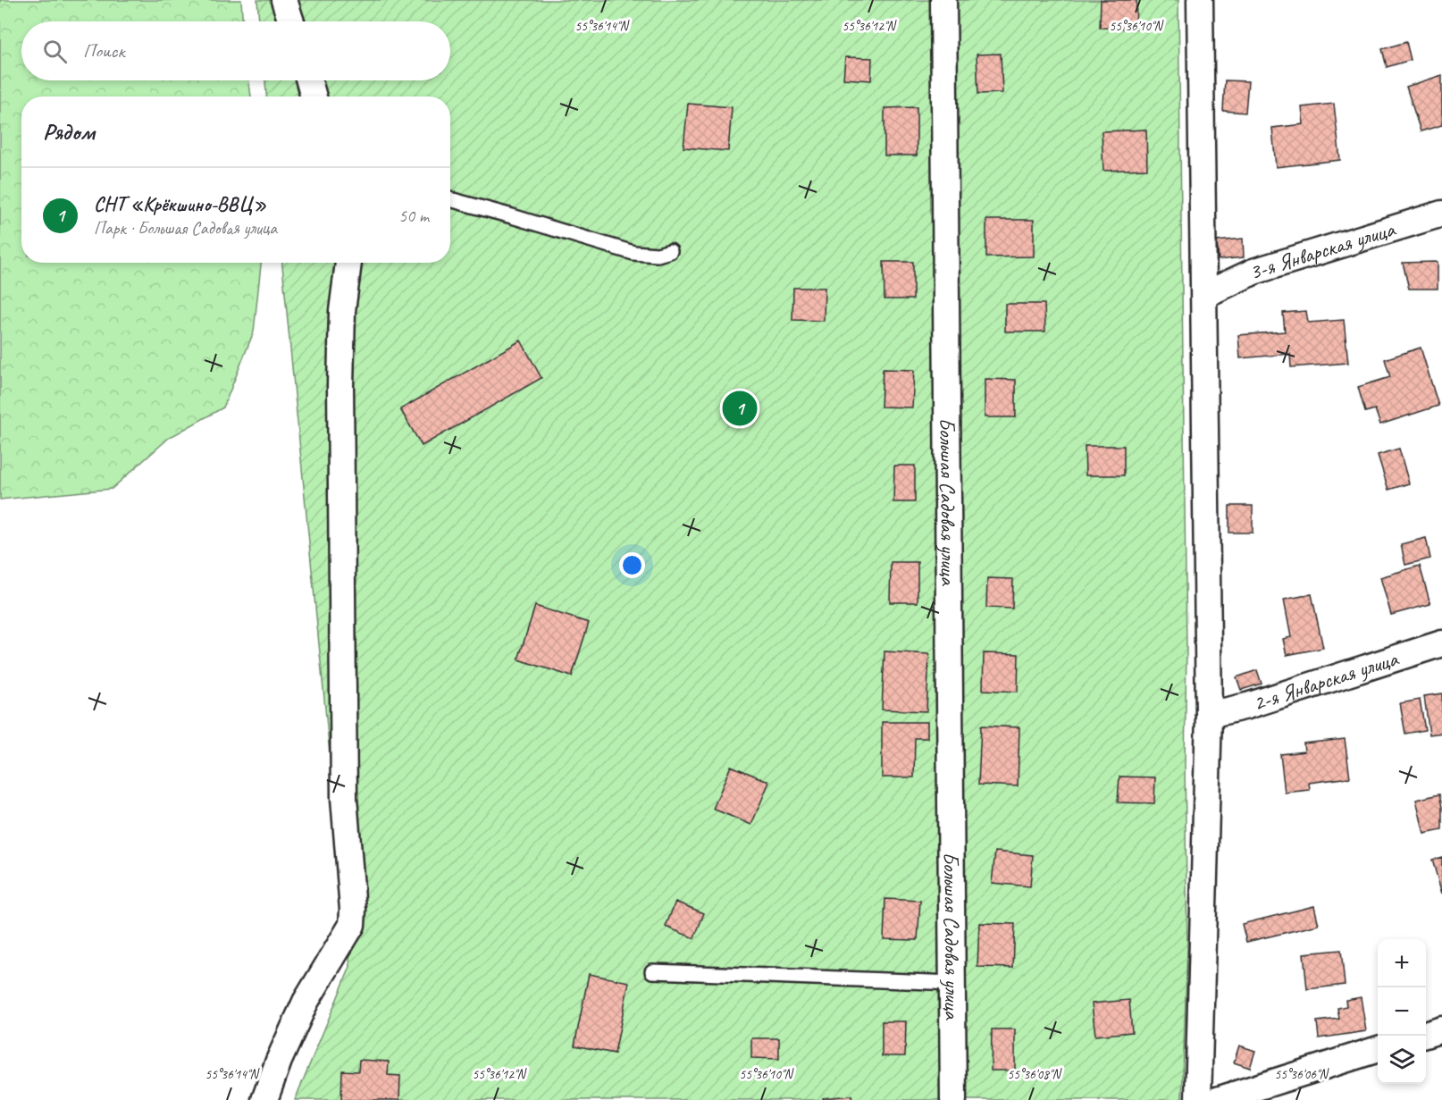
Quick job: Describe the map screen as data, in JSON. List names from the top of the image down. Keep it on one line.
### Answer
{"streets":{"street":["3-я Январская улица","Большая Садовая улица","2-я Январская улица"]},"page":{"search":"Поиск","heading":"Рядом","list":[{"mark":"1","name":"СНТ «Крёкшино-ВВЦ»","note":"Парк · Большая Садовая улица","value":"50 m"}],"pins":"1","map_buttons":["+","−"]},"coordinates":["55°36'14\"N","55°36'12\"N","55°36'10\"N","55°36'08\"N","55°36'06\"N"]}
